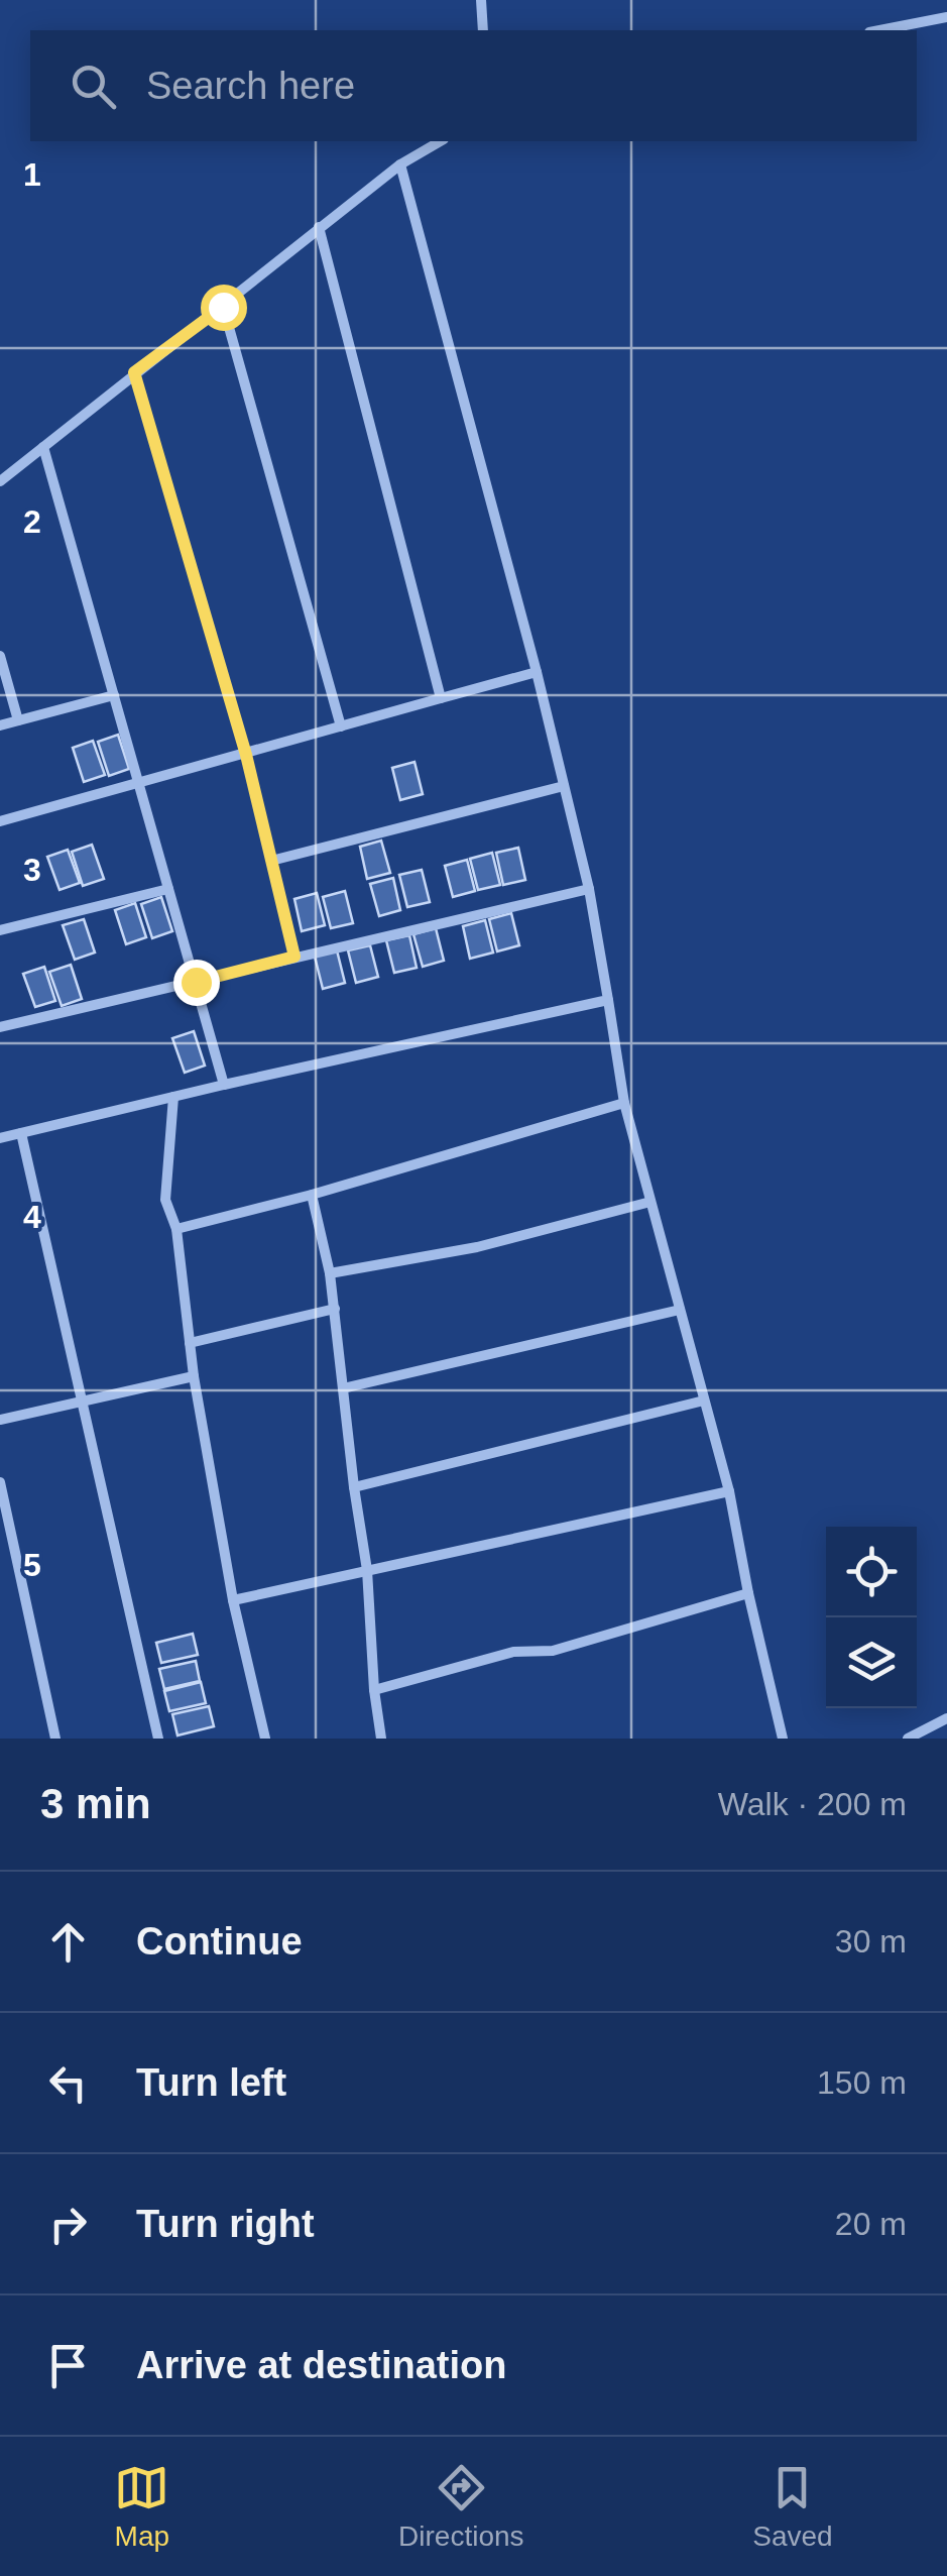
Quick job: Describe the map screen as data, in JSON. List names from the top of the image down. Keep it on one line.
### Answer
{"page":{"search":"Search here","heading":["3 min","Walk · 200 m"],"list":[["Continue","30 m"],["Turn left","150 m"],["Turn right","20 m"],"Arrive at destination"],"nav":["Map","Directions","Saved"]},"grid":{"rows":["1","2","3","4","5"]}}
